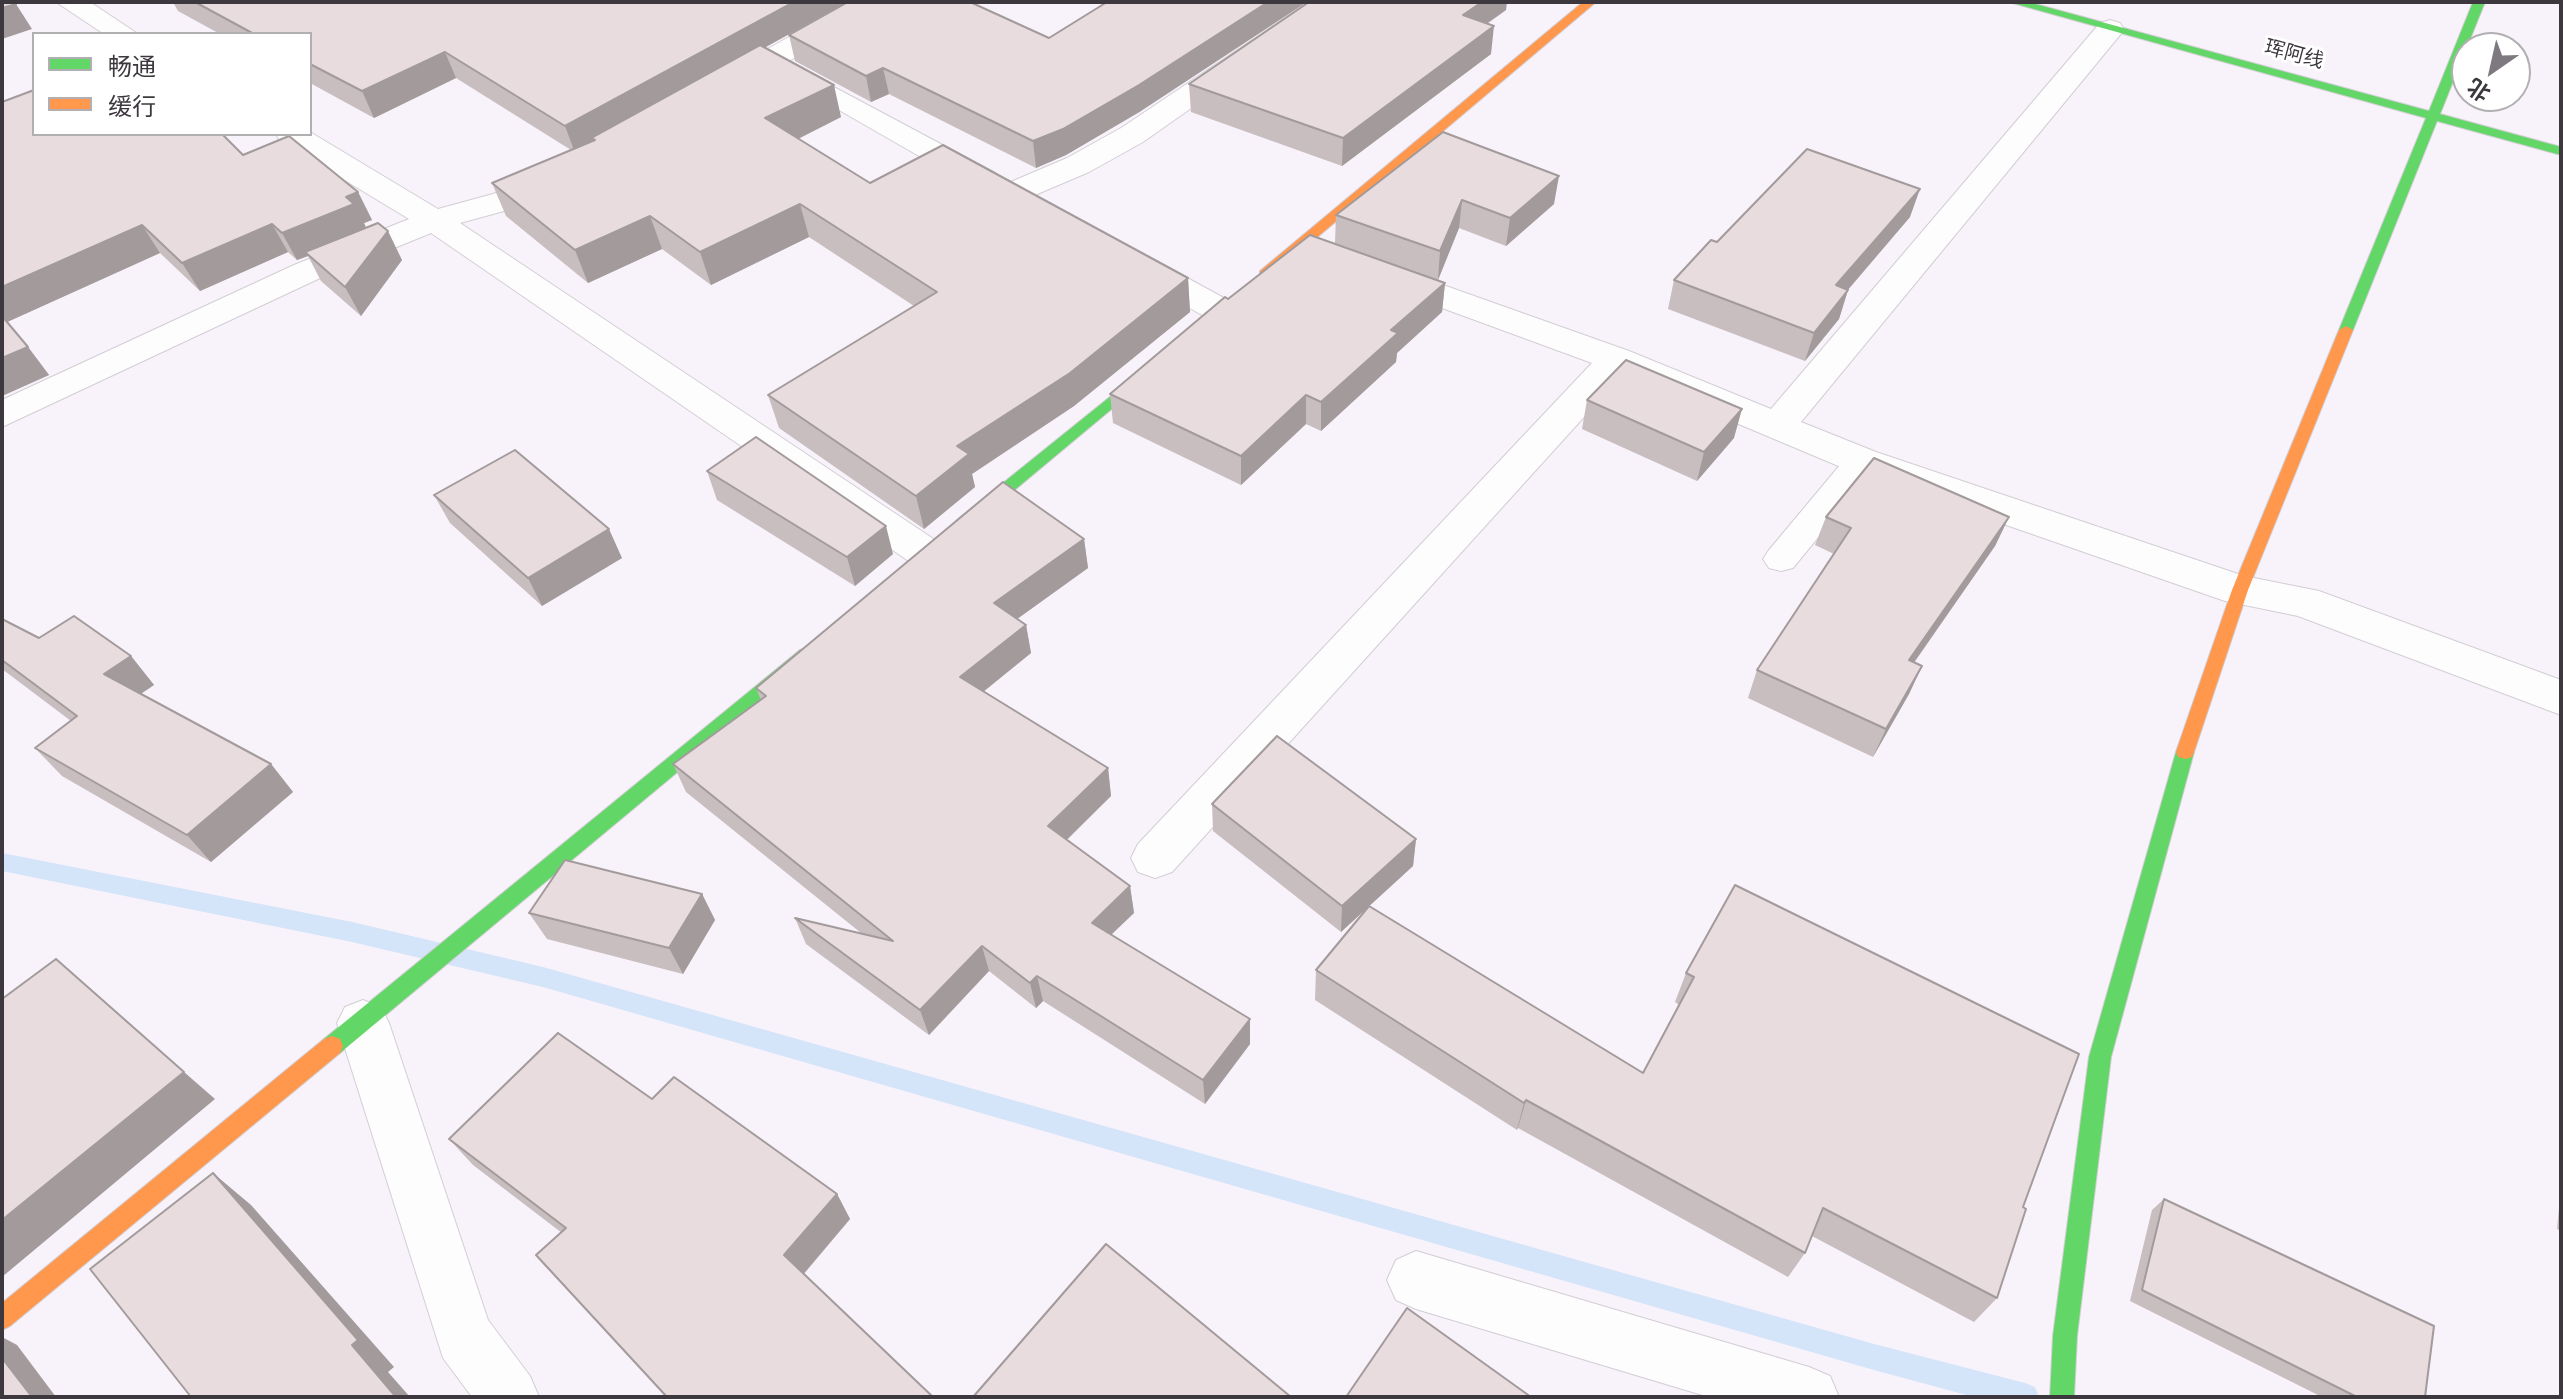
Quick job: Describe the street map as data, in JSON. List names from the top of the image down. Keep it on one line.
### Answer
{"streets":{"main road":["珲阿线"]},"legend":["畅通","缓行"],"north":"bottom left"}
